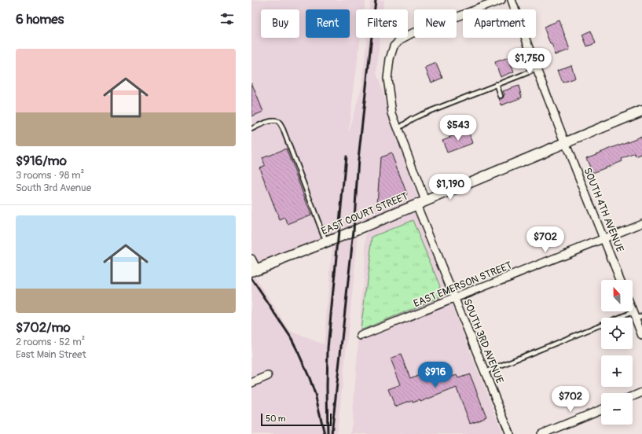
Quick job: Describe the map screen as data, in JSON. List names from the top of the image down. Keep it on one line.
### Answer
{"streets":{"street":["SOUTH 4TH AVENUE","EAST COURT STREET","EAST EMERSON STREET","SOUTH 3RD AVENUE"]},"crossings":[["SOUTH 4TH AVENUE","EAST COURT STREET"],["SOUTH 4TH AVENUE","EAST EMERSON STREET"],["EAST COURT STREET","SOUTH 3RD AVENUE"],["EAST EMERSON STREET","SOUTH 3RD AVENUE"]],"scale_bar":"50 m","north":"top","page":{"heading":"6 homes","chip":["Buy","Rent","Filters","New","Apartment"],"list":[{"name":"$916/mo","note":"3 rooms · 98 m² · South 3rd Avenue"},{"name":"$702/mo","note":"2 rooms · 52 m² · East Main Street"}],"price":["$1,750","$543","$1,190","$702","$916","$702"],"map_buttons":["+","−"],"scale":"50 m"}}
